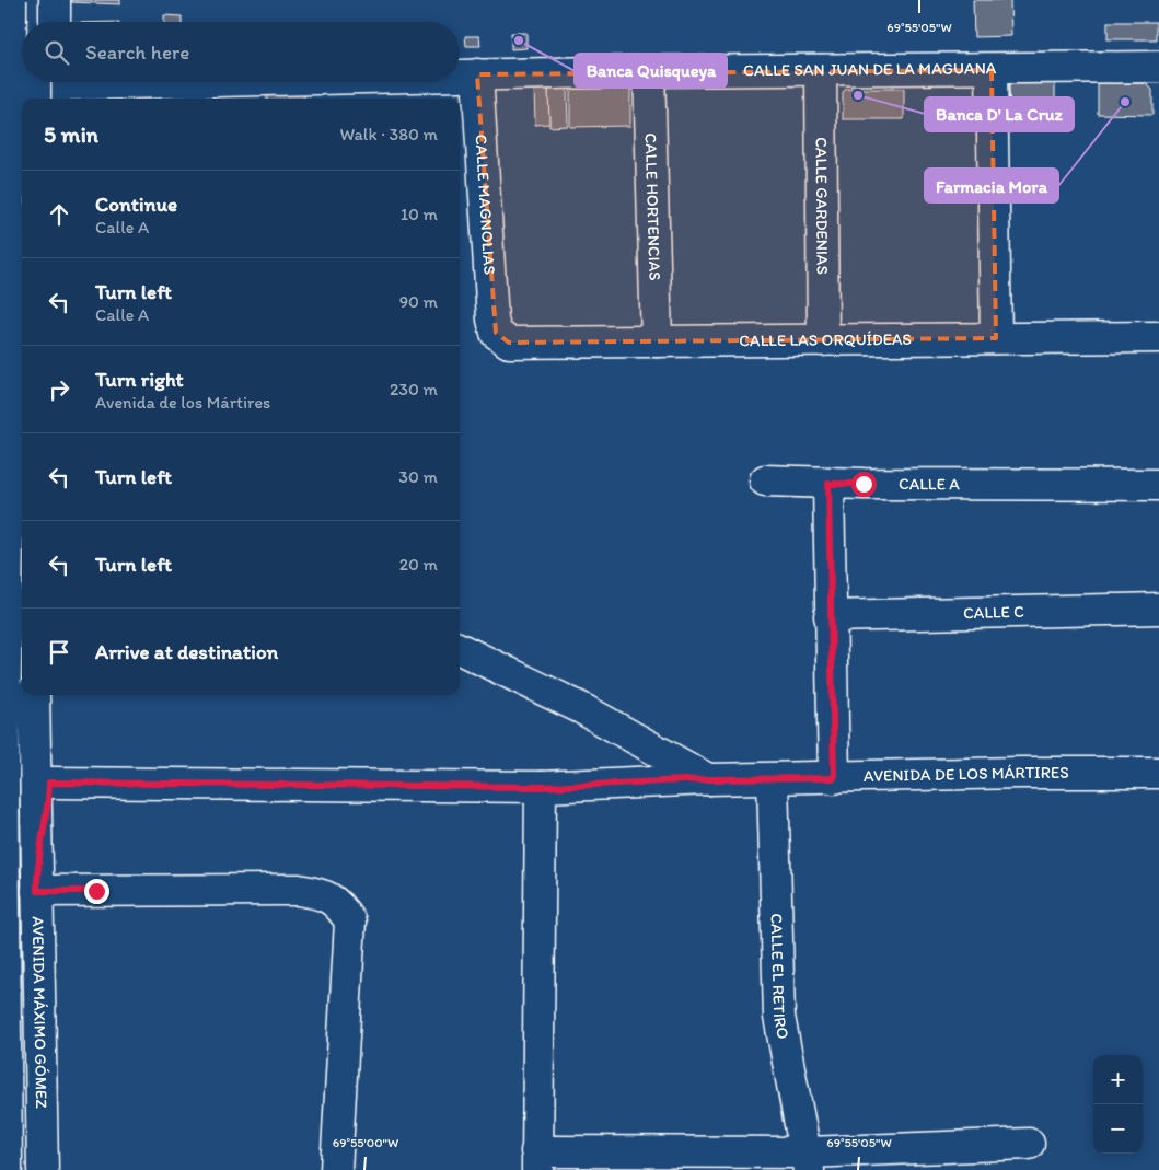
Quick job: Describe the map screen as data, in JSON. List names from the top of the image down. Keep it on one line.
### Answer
{"streets":{"street":["CALLE SAN JUAN DE LA MAGUANA","CALLE MAGNOLIAS","CALLE GARDENIAS","CALLE HORTENCIAS","CALLE LAS ORQUÍDEAS","CALLE A","CALLE C","AVENIDA DE LOS MÁRTIRES","CALLE EL RETIRO","AVENIDA MÁXIMO GÓMEZ"]},"crossings":[["CALLE SAN JUAN DE LA MAGUANA","CALLE MAGNOLIAS"],["CALLE SAN JUAN DE LA MAGUANA","CALLE GARDENIAS"],["CALLE SAN JUAN DE LA MAGUANA","CALLE HORTENCIAS"],["CALLE MAGNOLIAS","CALLE LAS ORQUÍDEAS"],["CALLE GARDENIAS","CALLE LAS ORQUÍDEAS"],["CALLE HORTENCIAS","CALLE LAS ORQUÍDEAS"],["AVENIDA DE LOS MÁRTIRES","CALLE EL RETIRO"]],"places":["Banca Quisqueya","Banca D' La Cruz","Farmacia Mora"],"page":{"search":"Search here","heading":["5 min","Walk · 380 m"],"list":[["Continue","Calle A","10 m"],["Turn left","Calle A","90 m"],["Turn right","Avenida de los Mártires","230 m"],["Turn left","30 m"],["Turn left","20 m"],"Arrive at destination"],"map_buttons":["+","−"]},"coordinates":["69°55'05\"W","69°55'00\"W"]}
